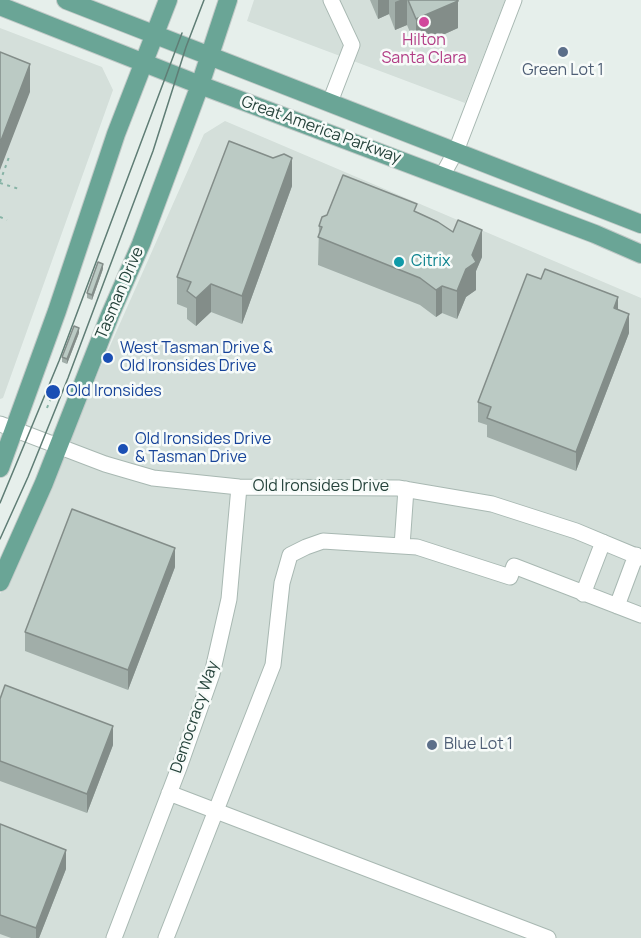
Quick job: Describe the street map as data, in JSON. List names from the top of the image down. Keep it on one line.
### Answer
{"streets":{"main road":["Great America Parkway","Tasman Drive"],"street":["Old Ironsides Drive","Democracy Way"]},"crossings":[["Great America Parkway","Tasman Drive"],["Tasman Drive","Old Ironsides Drive"],["Old Ironsides Drive","Democracy Way"]],"places":["Hilton Santa Clara","Green Lot 1","Citrix","West Tasman Drive & Old Ironsides Drive","Old Ironsides","Old Ironsides Drive & Tasman Drive","Blue Lot 1"]}
